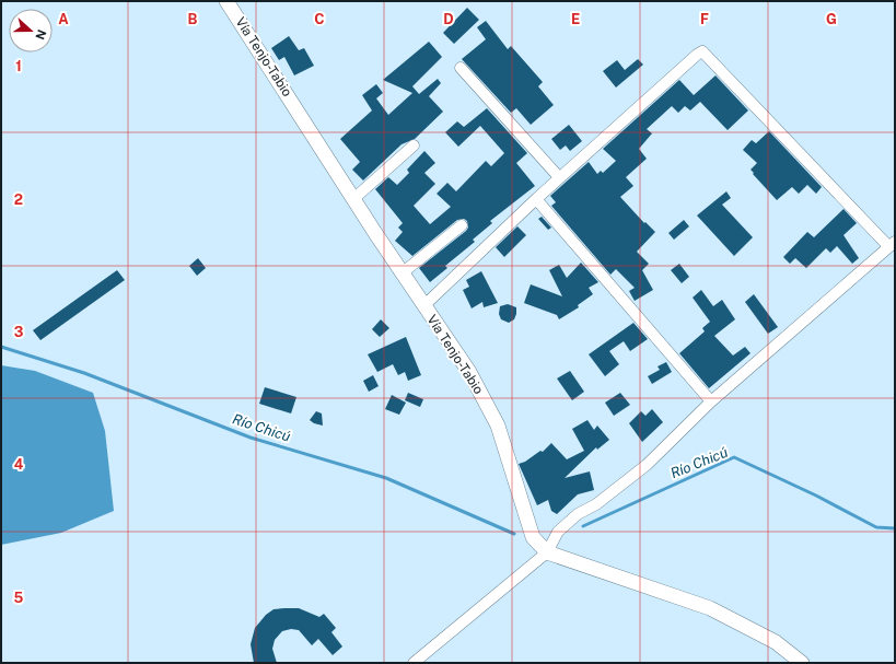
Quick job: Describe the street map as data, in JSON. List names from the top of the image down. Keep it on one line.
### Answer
{"streets":{"main road":["Vía Tenjo-Tabio"]},"water":["Río Chicú"],"north":"right","grid":{"columns":["A","B","C","D","E","F","G"],"rows":["1","2","3","4","5"]}}
